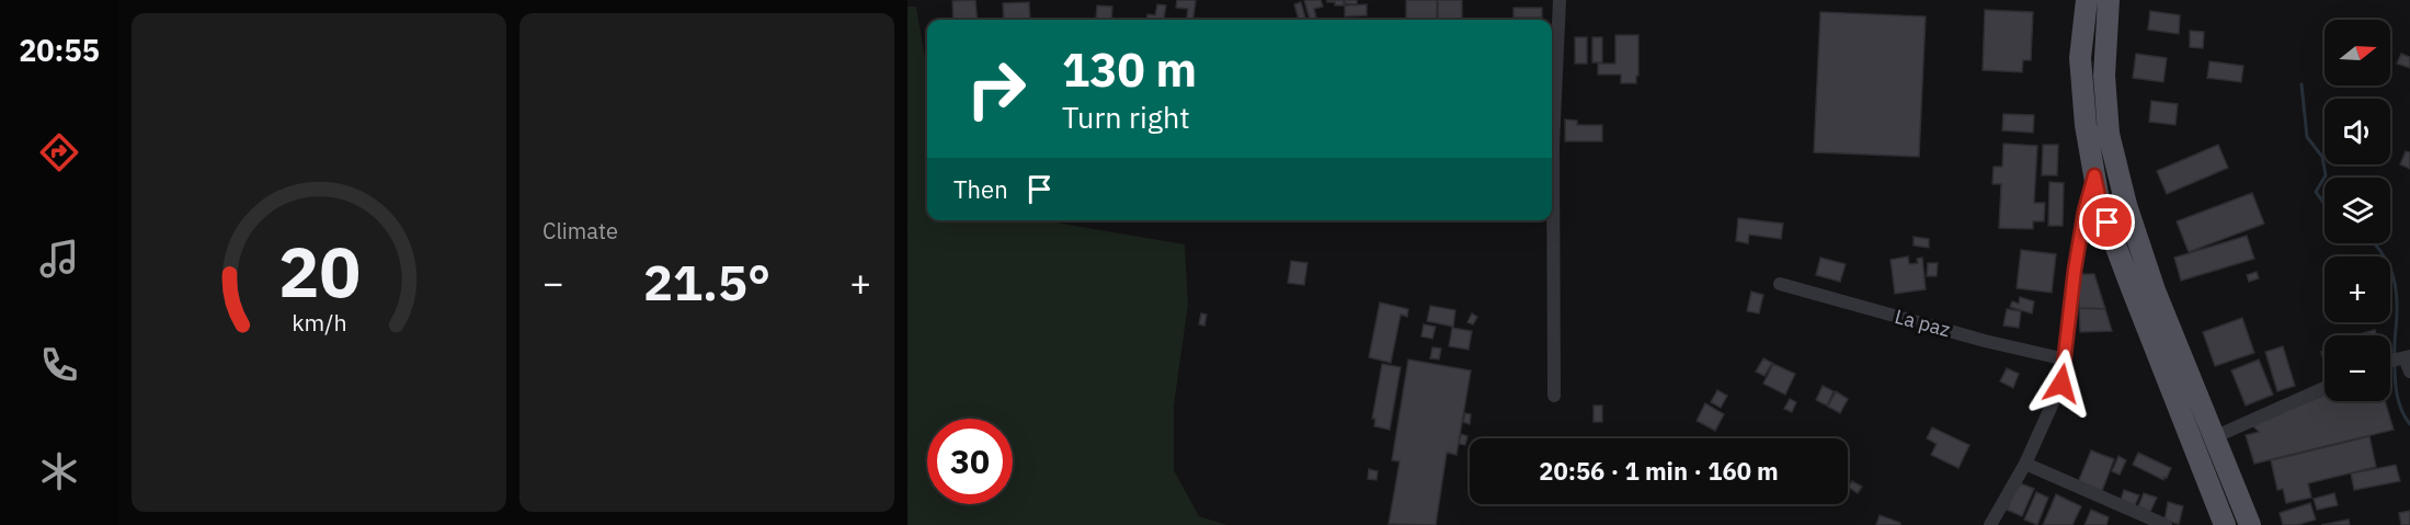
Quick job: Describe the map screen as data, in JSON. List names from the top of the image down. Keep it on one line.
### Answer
{"streets":{"street":["La paz"]},"north":"right","page":{"tabs":"20:55","tile":"Climate","map_buttons":["+","−"],"turn":["130 m","Turn right"],"then":"Then","heat":["−","21.5°","+"],"limit":"30","trip":"20:56 · 1 min · 160 m","gauge":["20","km/h"]}}
